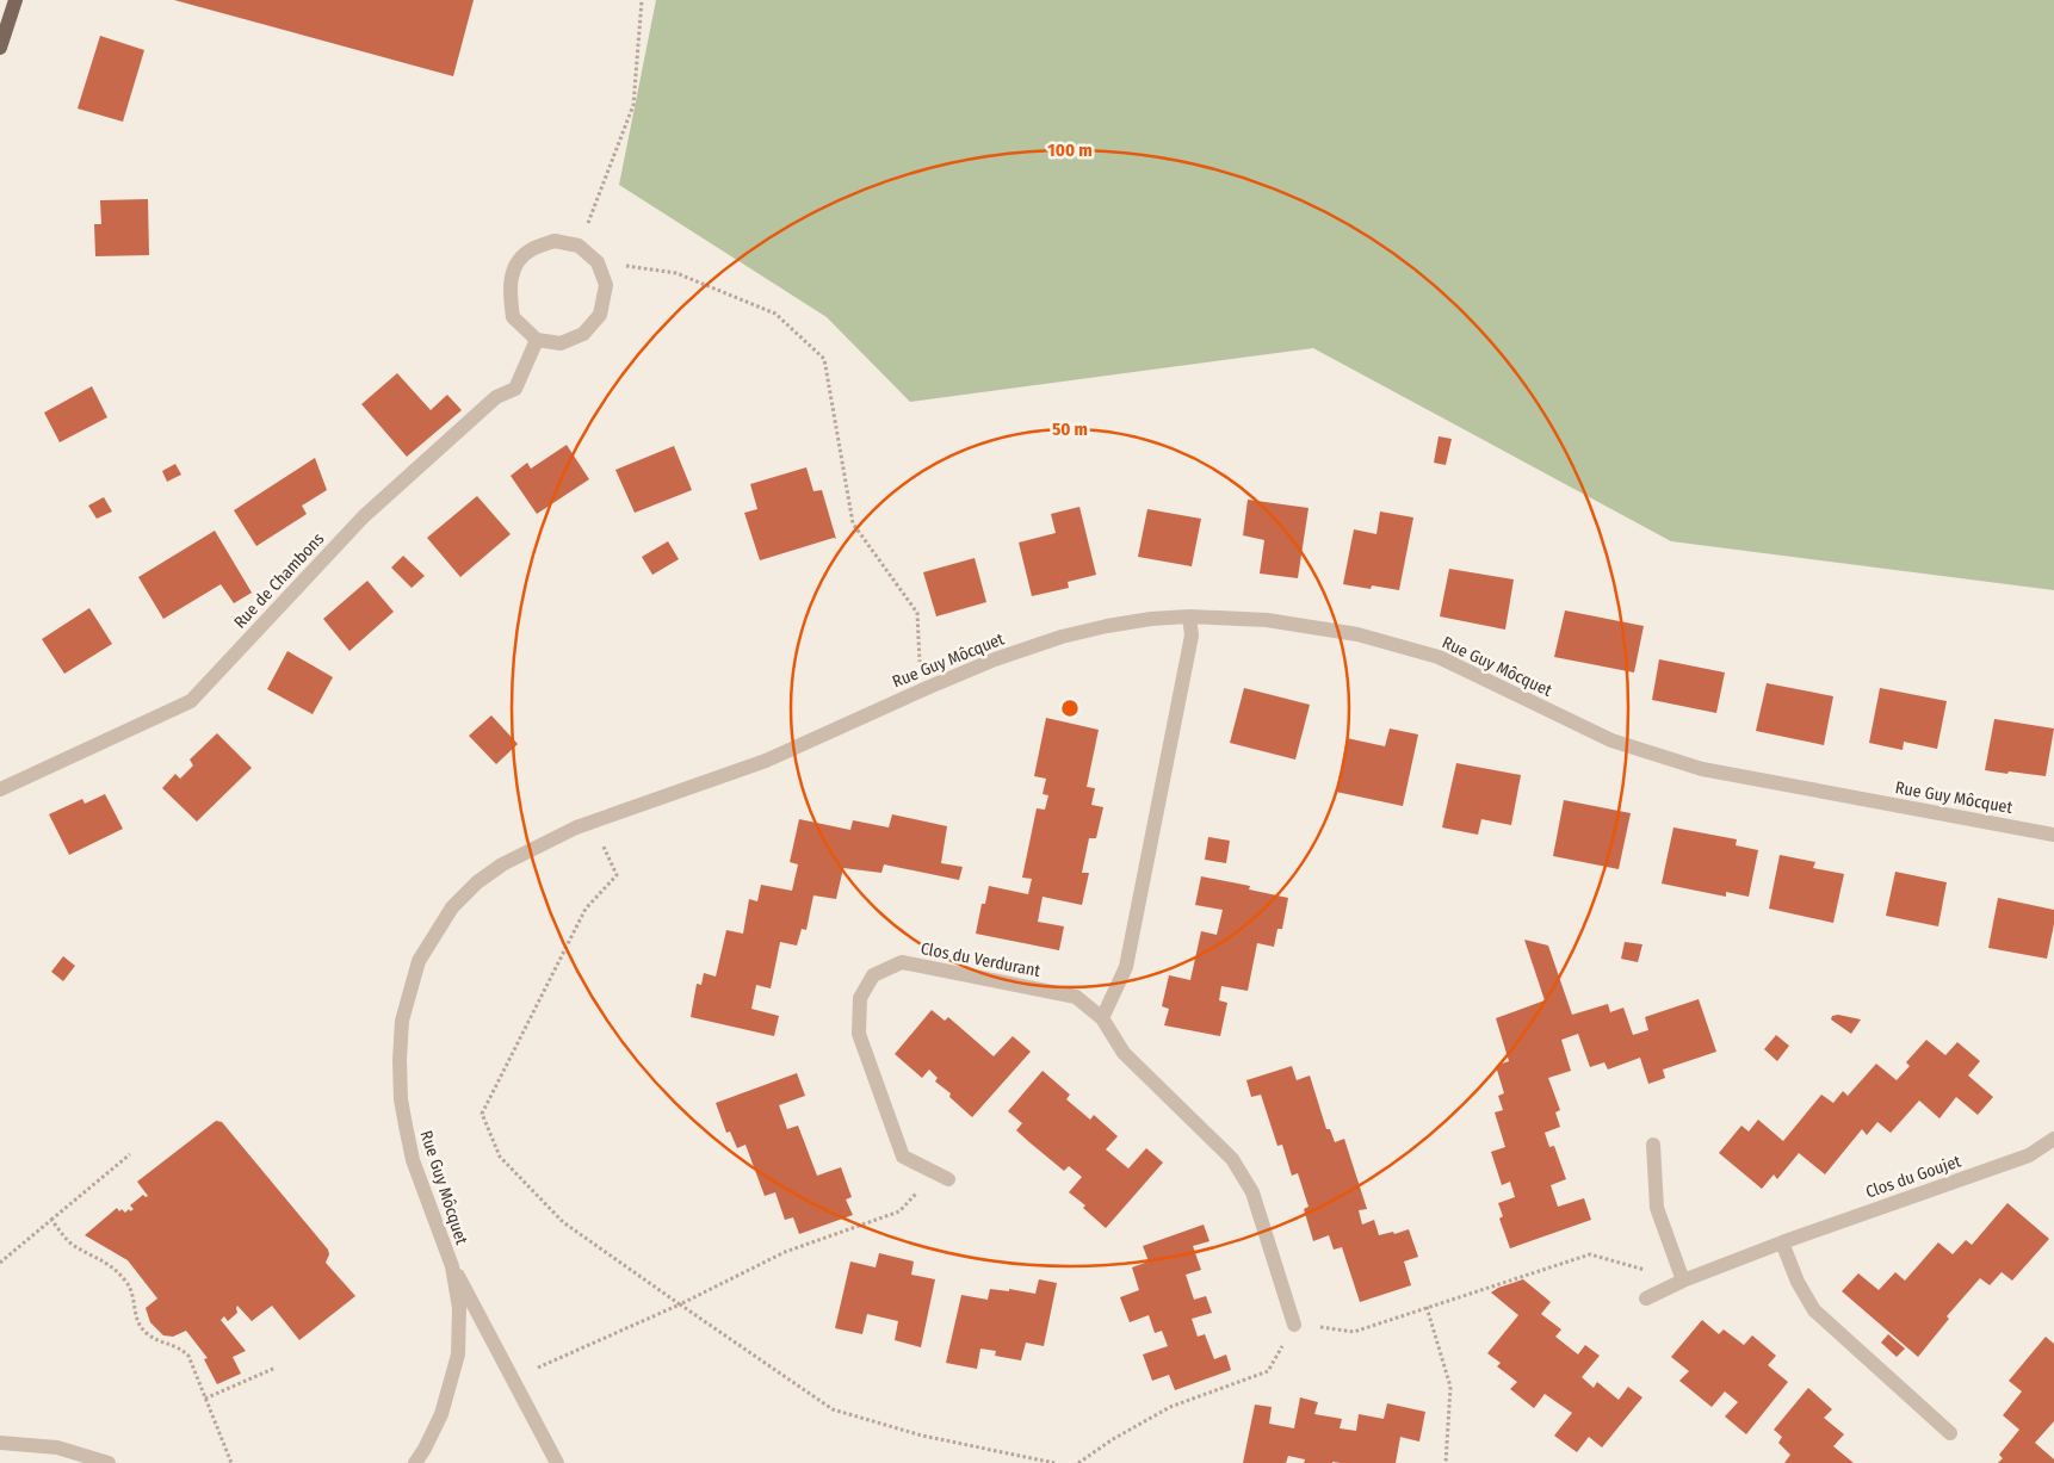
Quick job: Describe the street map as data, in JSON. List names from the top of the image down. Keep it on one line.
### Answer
{"streets":{"street":["Rue de Chambons","Rue Guy Môcquet","Clos du Verdurant","Clos du Goujet"]},"rings":["100 m","50 m"]}
